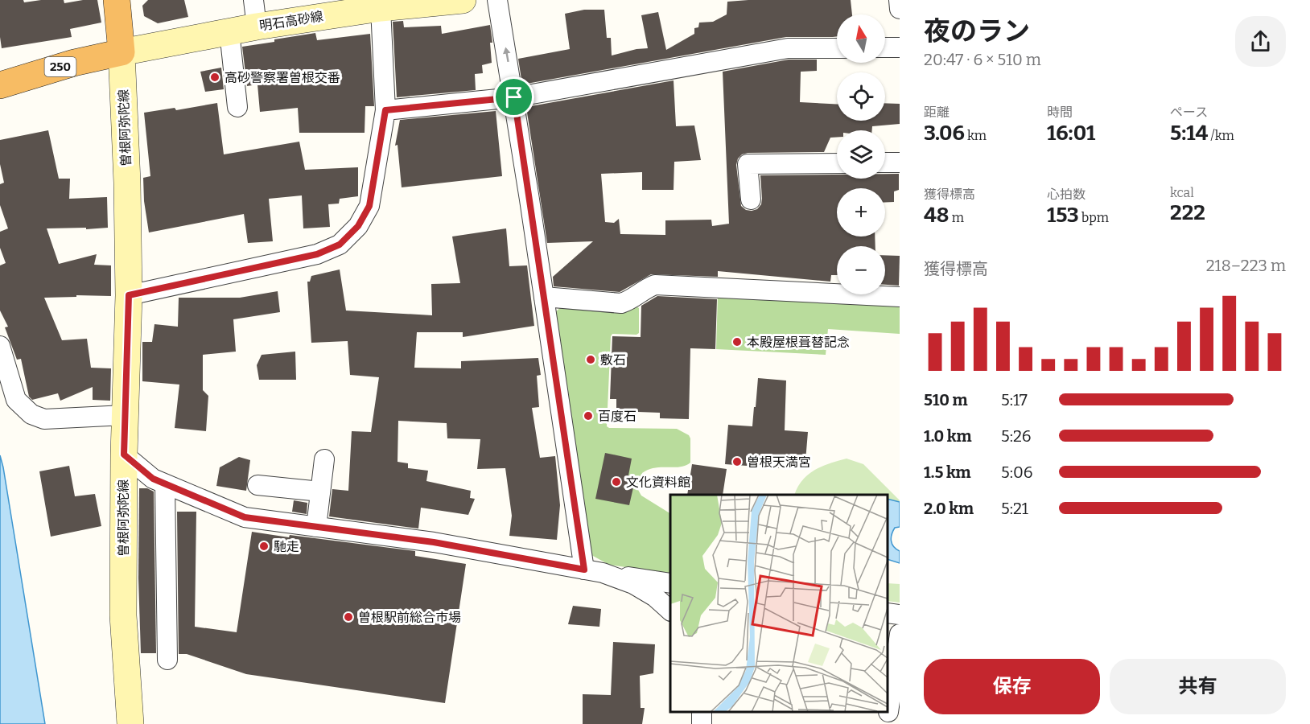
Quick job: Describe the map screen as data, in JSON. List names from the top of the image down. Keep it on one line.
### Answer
{"streets":{"highway":["250"],"main road":["明石高砂線","曽根阿弥陀線"]},"crossings":[["明石高砂線","250"],["明石高砂線","曽根阿弥陀線"],["250","曽根阿弥陀線"]],"places":["高砂警察署曽根交番","本殿屋根葺替記念","敷石","百度石","曽根天満宮","文化資料館","馳走","曽根駅前総合市場"],"north":"top","page":{"heading":["夜のラン","20:47 · 6 × 510 m"],"map_buttons":["+","−"],"stats":[["距離","3.06 km"],["時間","16:01"],["ペース","5:14 /km"],["獲得標高","48 m"],["心拍数","153 bpm"],["kcal","222"]],"chart":["獲得標高","218–223 m"],"list":[{"name":"510 m","note":"5:17"},{"name":"1.0 km","note":"5:26"},{"name":"1.5 km","note":"5:06"},{"name":"2.0 km","note":"5:21"}],"buttons":["保存","共有"]}}
